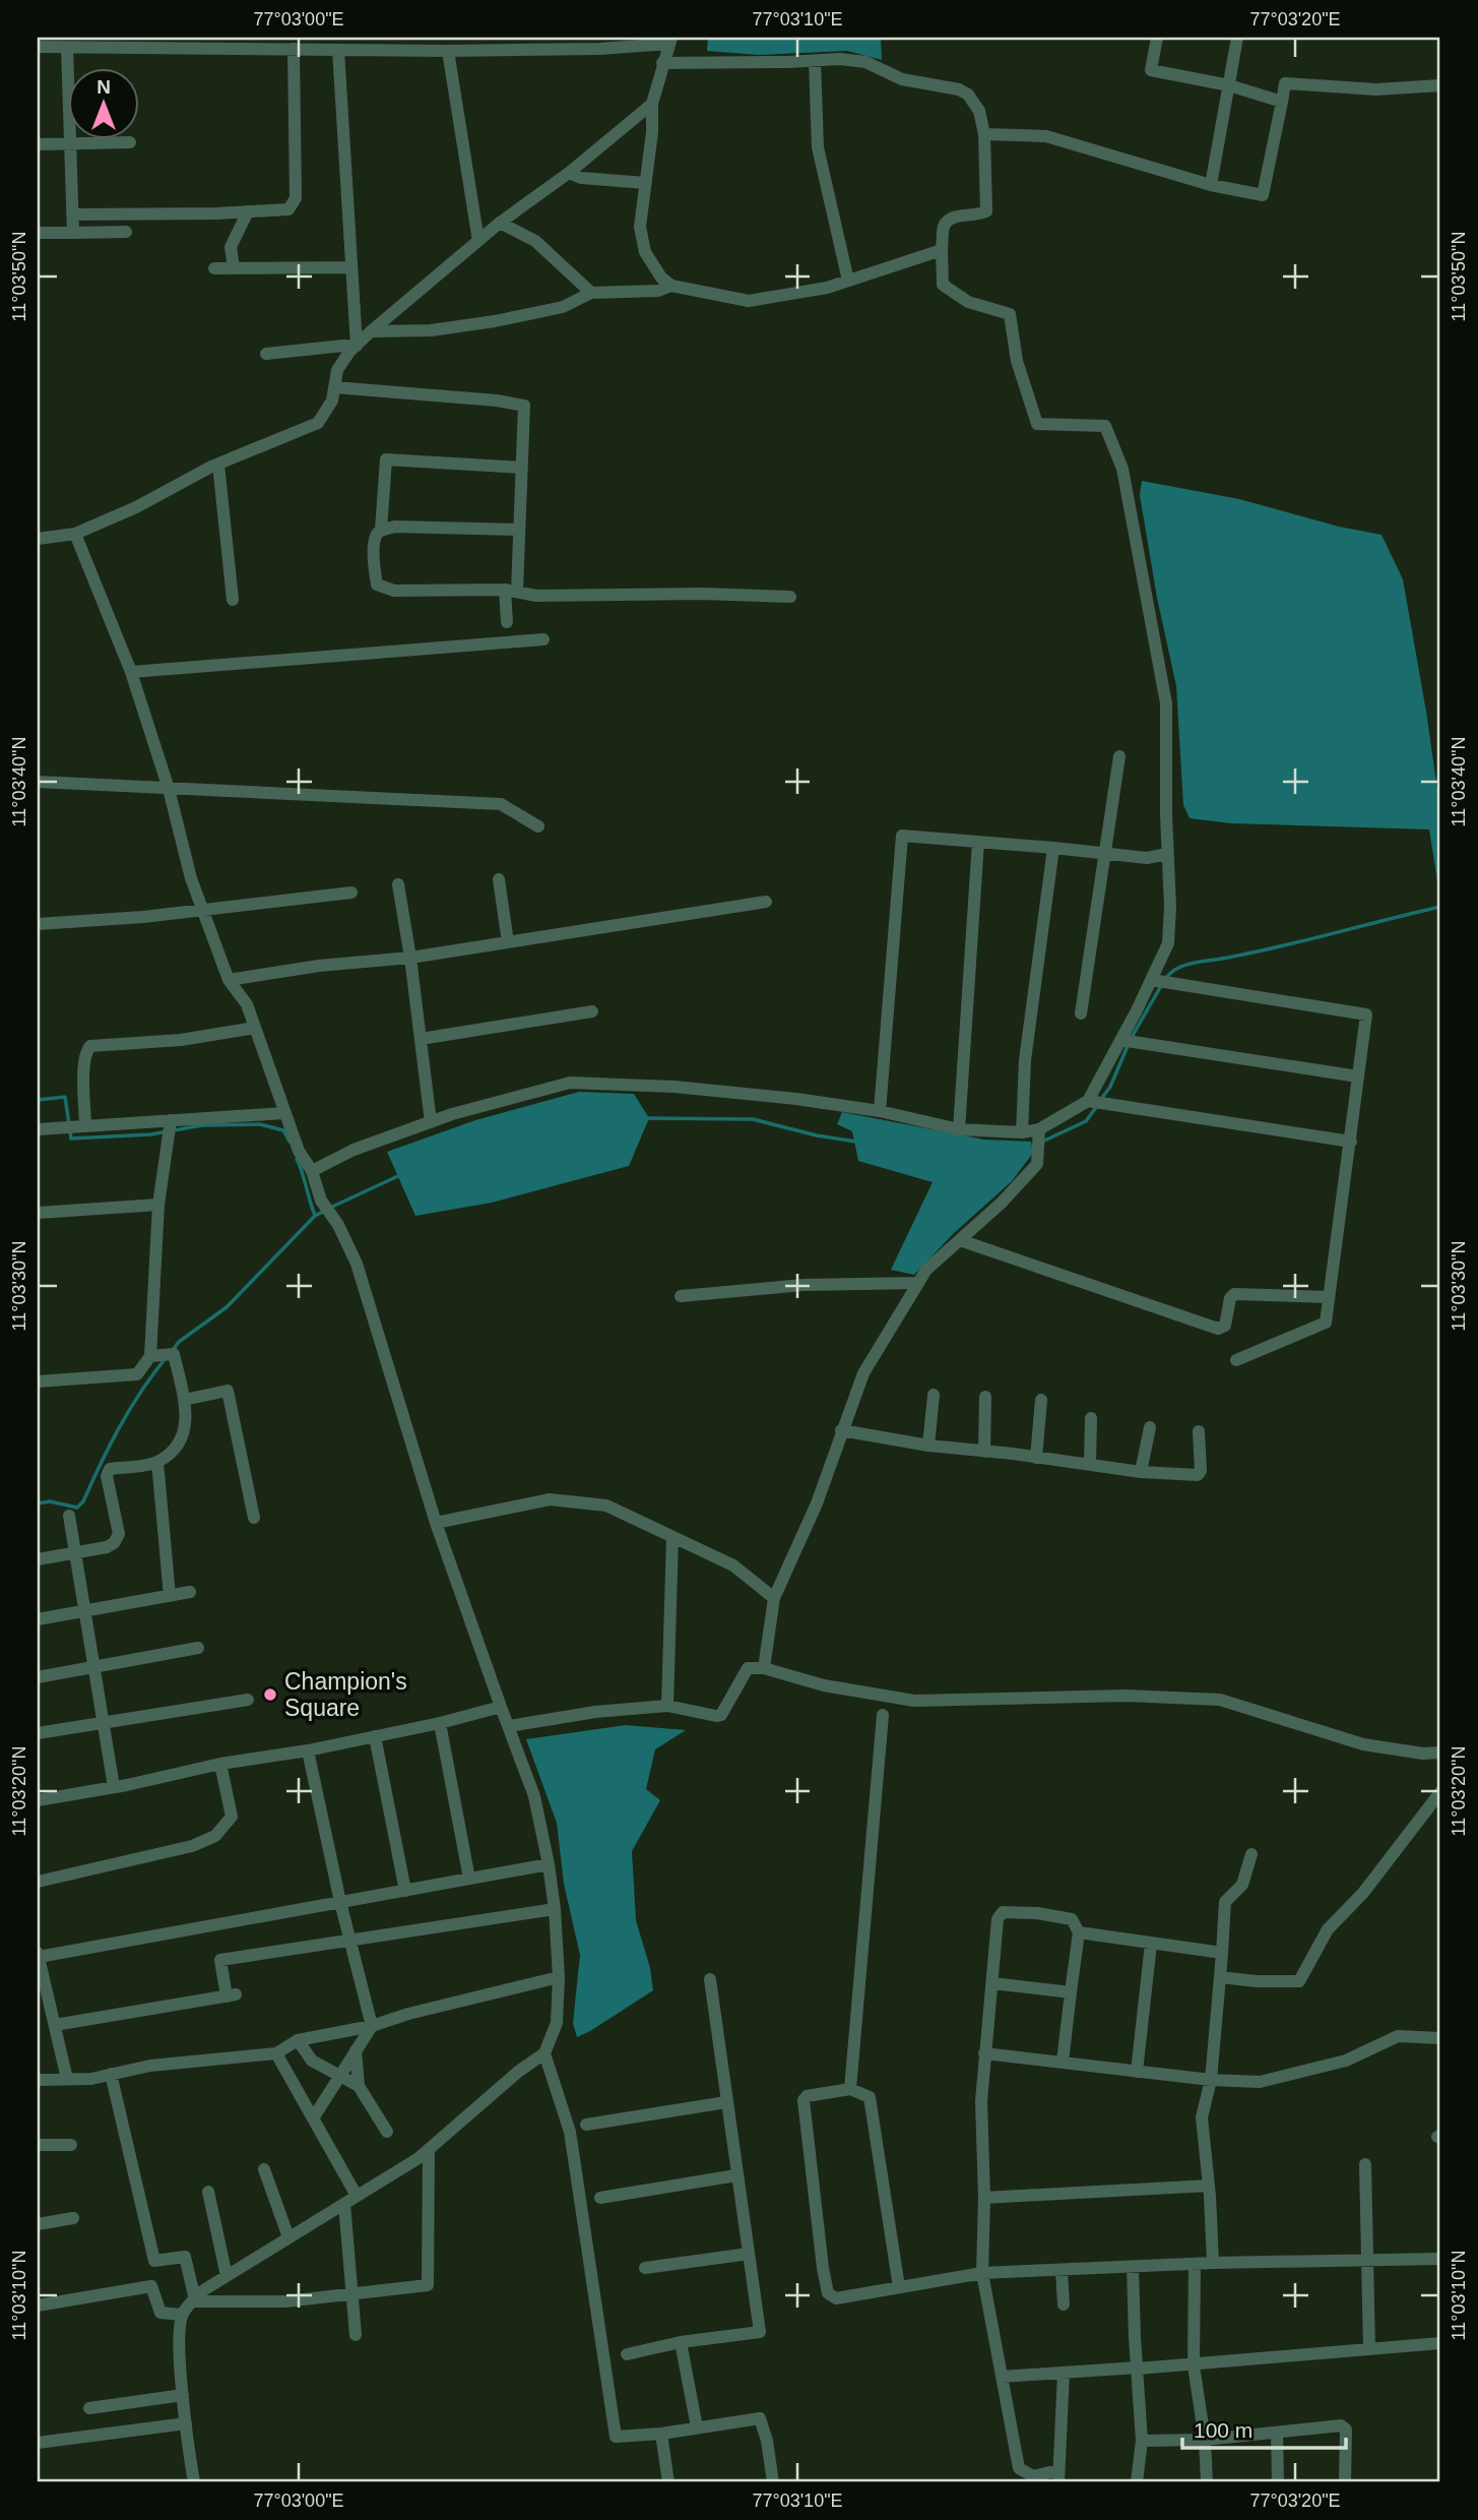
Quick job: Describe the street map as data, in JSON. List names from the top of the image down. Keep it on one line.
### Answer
{"places":["Champion's Square"],"scale_bar":"100 m","north":"top","coordinates":["77°03'00\"E","77°03'10\"E","77°03'20\"E","11°03'50\"N","11°03'40\"N","11°03'30\"N","11°03'20\"N","11°03'10\"N"]}
